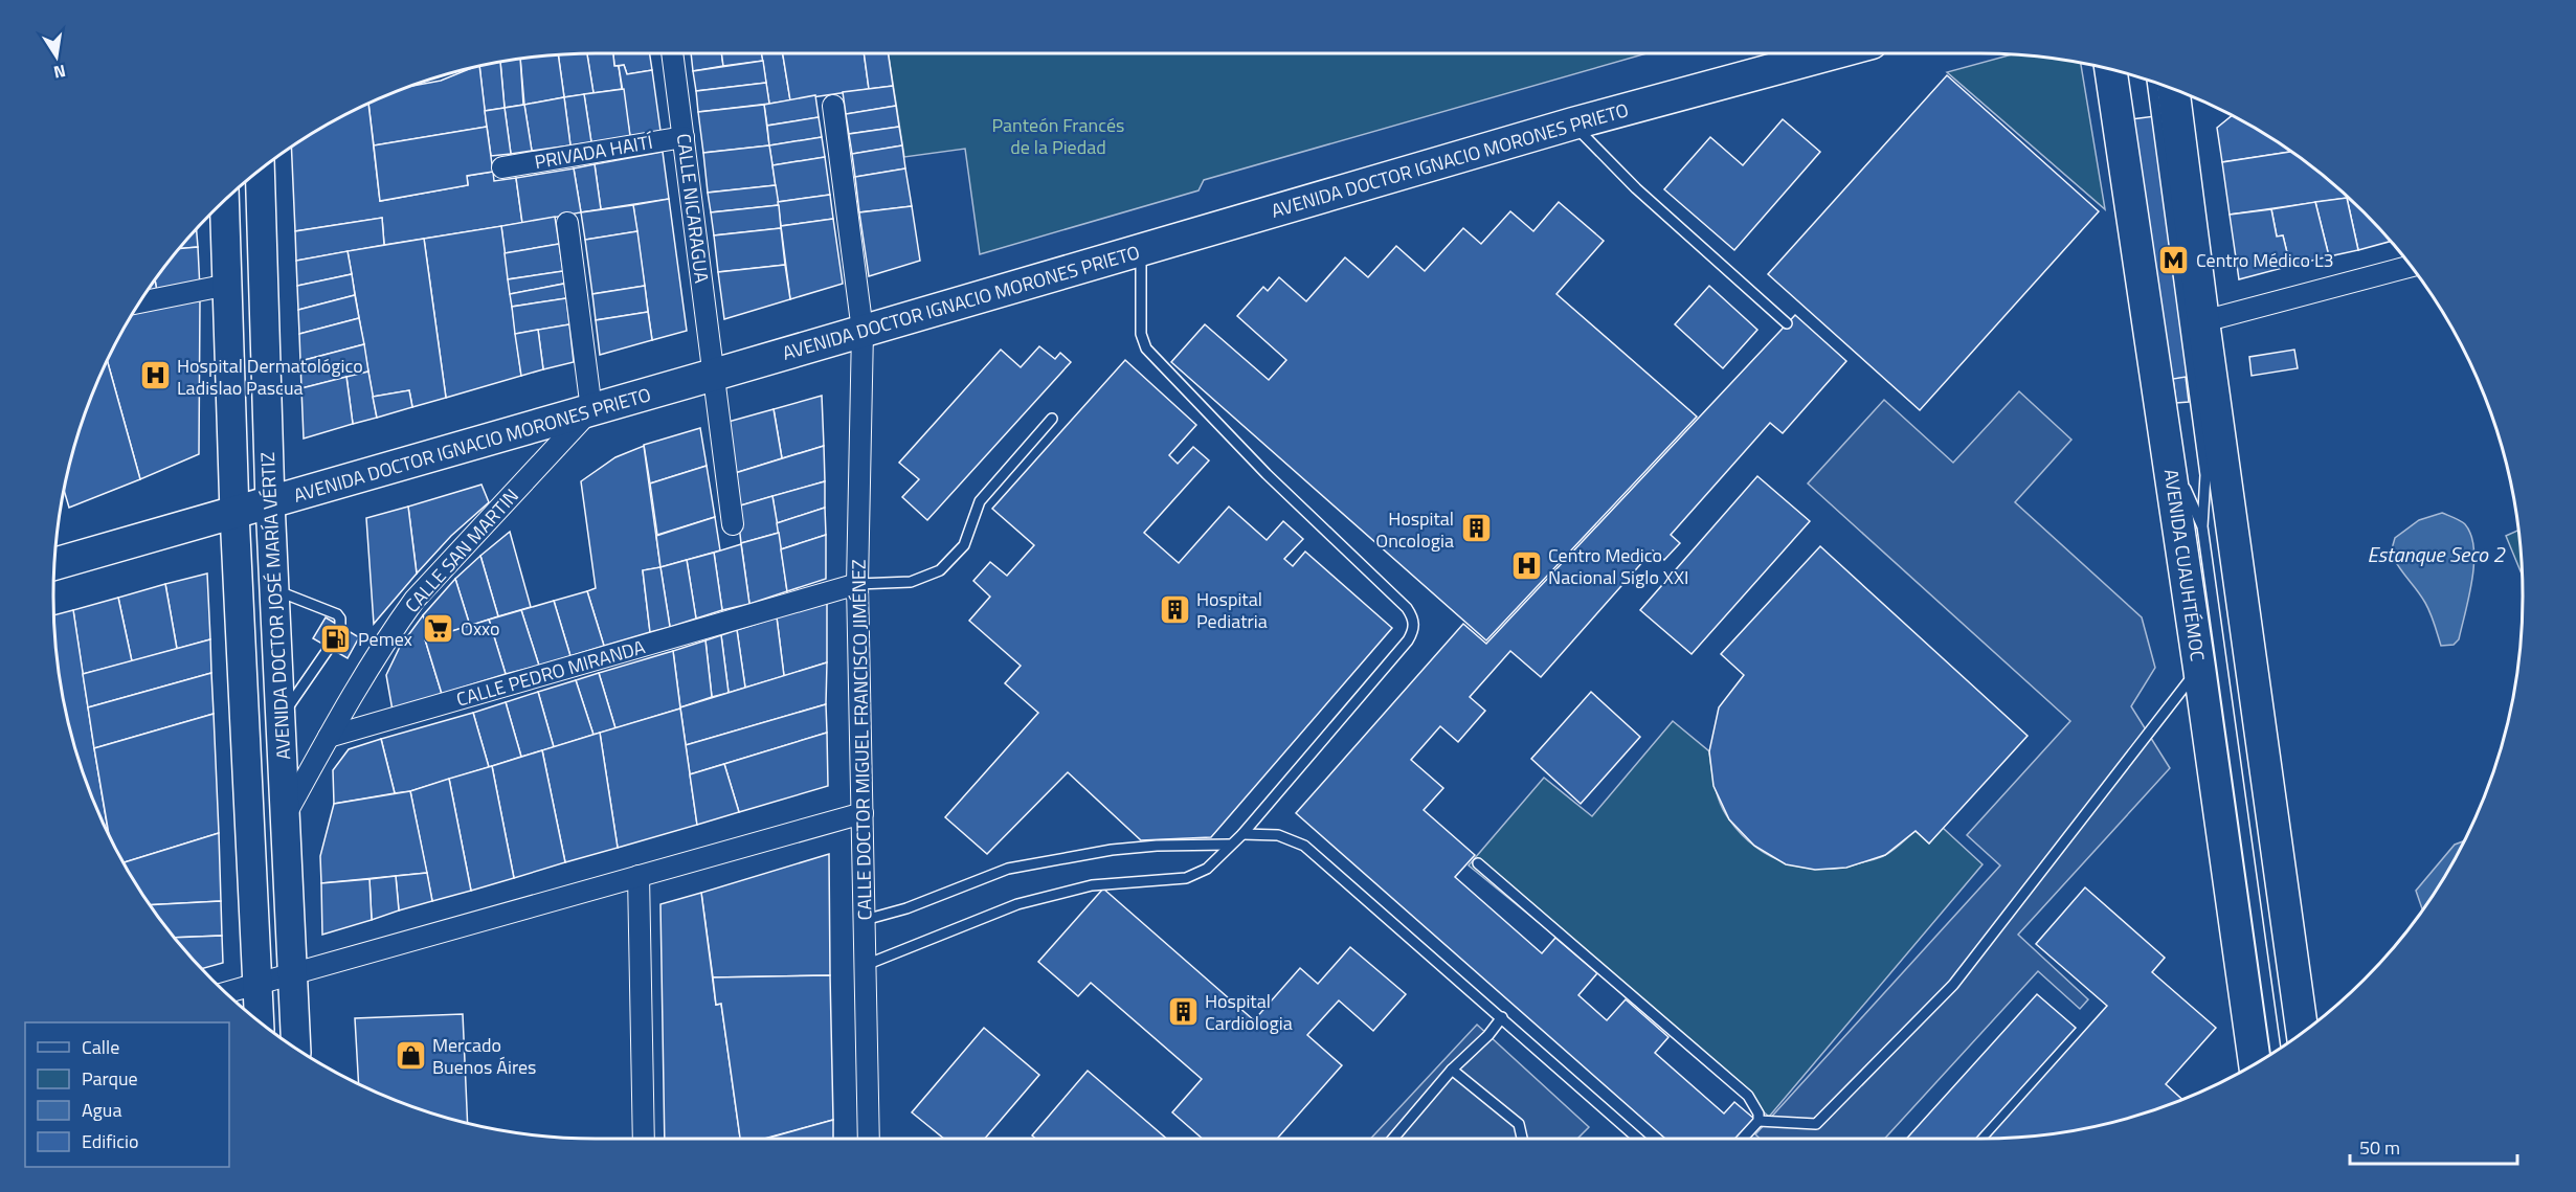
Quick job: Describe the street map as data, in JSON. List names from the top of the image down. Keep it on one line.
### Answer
{"streets":{"main road":["AVENIDA DOCTOR IGNACIO MORONES PRIETO","AVENIDA CUAUHTÉMOC","AVENIDA DOCTOR JOSÉ MARÍA VÉRTIZ"],"street":["PRIVADA HAITÍ","CALLE NICARAGUA","CALLE SAN MARTIN","CALLE PEDRO MIRANDA","CALLE DOCTOR MIGUEL FRANCISCO JIMÉNEZ"]},"crossings":[["PRIVADA HAITÍ","CALLE NICARAGUA"],["AVENIDA DOCTOR IGNACIO MORONES PRIETO","CALLE NICARAGUA"],["AVENIDA DOCTOR IGNACIO MORONES PRIETO","CALLE SAN MARTIN"],["AVENIDA DOCTOR IGNACIO MORONES PRIETO","AVENIDA DOCTOR JOSÉ MARÍA VÉRTIZ"],["AVENIDA DOCTOR IGNACIO MORONES PRIETO","CALLE DOCTOR MIGUEL FRANCISCO JIMÉNEZ"],["CALLE SAN MARTIN","CALLE PEDRO MIRANDA"],["CALLE PEDRO MIRANDA","CALLE DOCTOR MIGUEL FRANCISCO JIMÉNEZ"]],"water":["Estanque Seco 2"],"parks":["Panteón Francés de la Piedad"],"places":{"metro station":["Centro Médico L3"],"hospital":["Hospital Dermatológico Ladislao Pascua","Centro Medico Nacional Siglo XXI"],"building":["Hospital Oncologia","Hospital Pediatria","Hospital Cardiologia"],"supermarket":["Oxxo"],"fuel station":["Pemex"],"shop":["Mercado Buenos Áires"]},"legend":["Calle","Parque","Agua","Edificio"],"scale_bar":"50 m","north":"bottom"}
